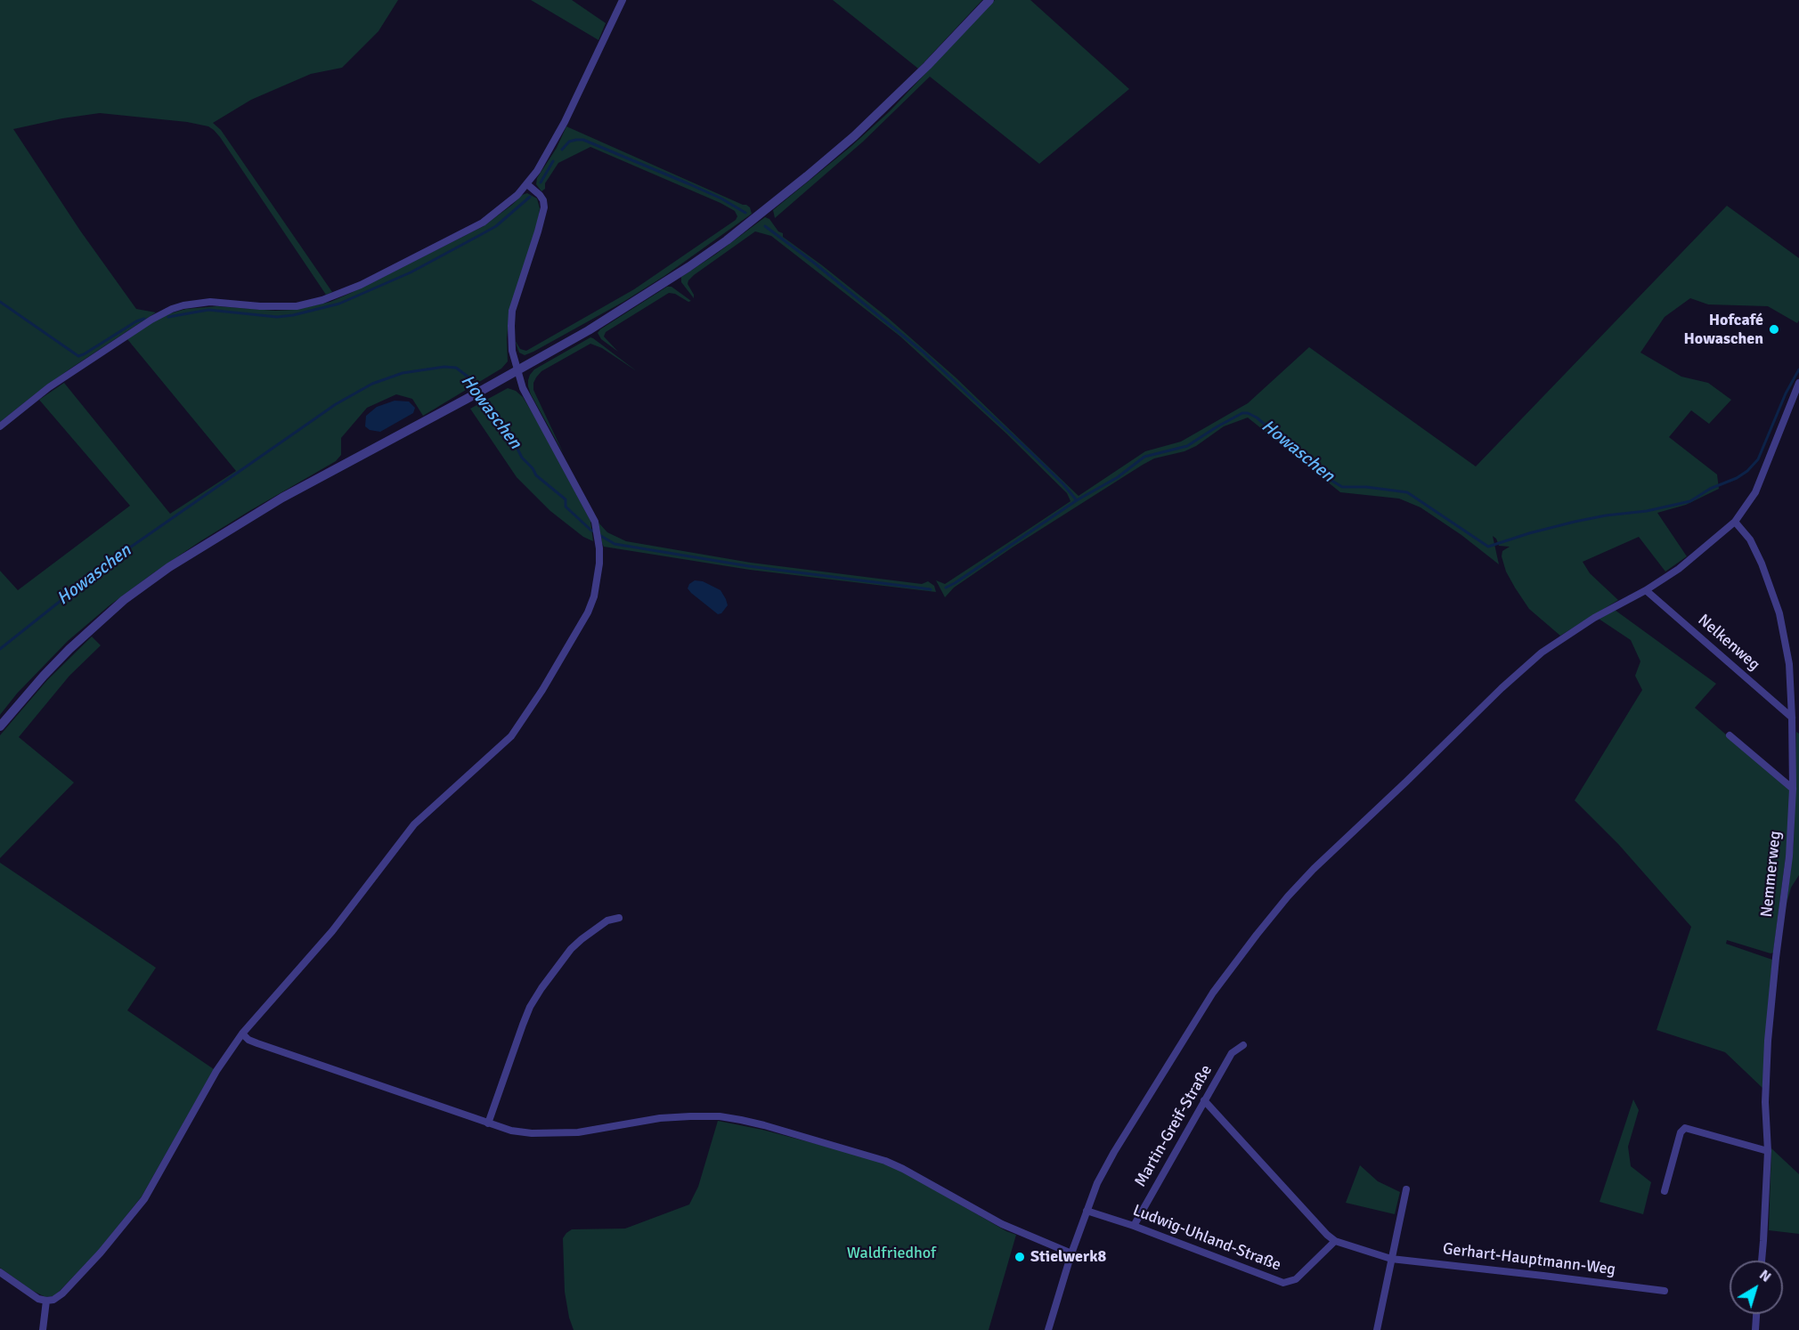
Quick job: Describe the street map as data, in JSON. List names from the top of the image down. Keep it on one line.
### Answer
{"streets":{"street":["Nelkenweg","Nemmerweg","Martin-Greif-Straße","Ludwig-Uhland-Straße","Gerhart-Hauptmann-Weg"]},"crossings":[["Nelkenweg","Nemmerweg"],["Martin-Greif-Straße","Ludwig-Uhland-Straße"],["Ludwig-Uhland-Straße","Gerhart-Hauptmann-Weg"]],"water":["Howaschen"],"parks":["Waldfriedhof"],"places":["Hofcafé Howaschen","Stielwerk8"],"north":"top right"}
